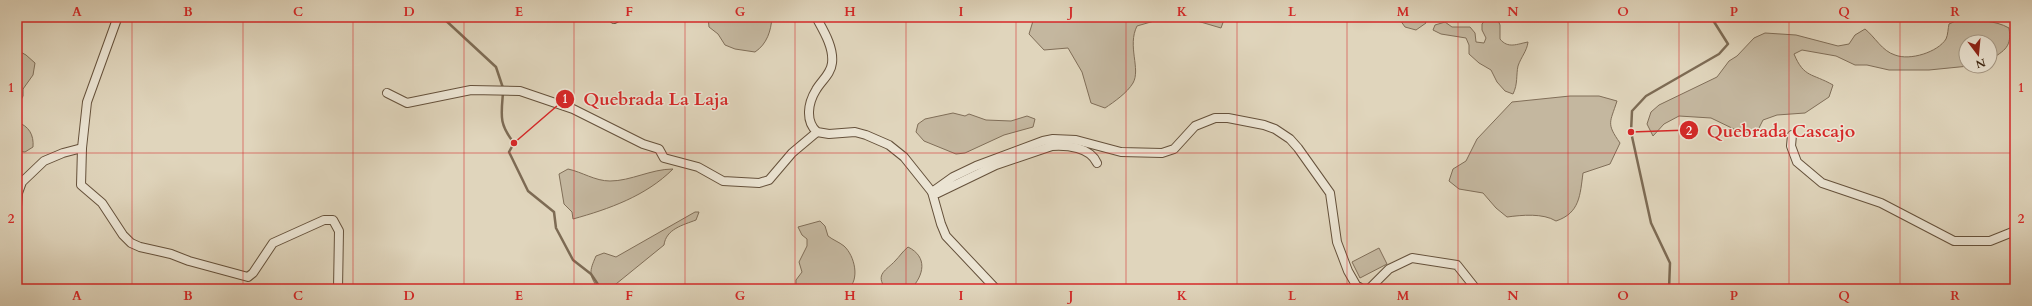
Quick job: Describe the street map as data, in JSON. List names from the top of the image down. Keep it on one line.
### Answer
{"places":["Quebrada Cascajo","Quebrada La Laja"],"north":"bottom","grid":{"columns":["A","B","C","D","E","F","G","H","I","J","K","L","M","N","O","P","Q","R"],"rows":["1","2"]}}
